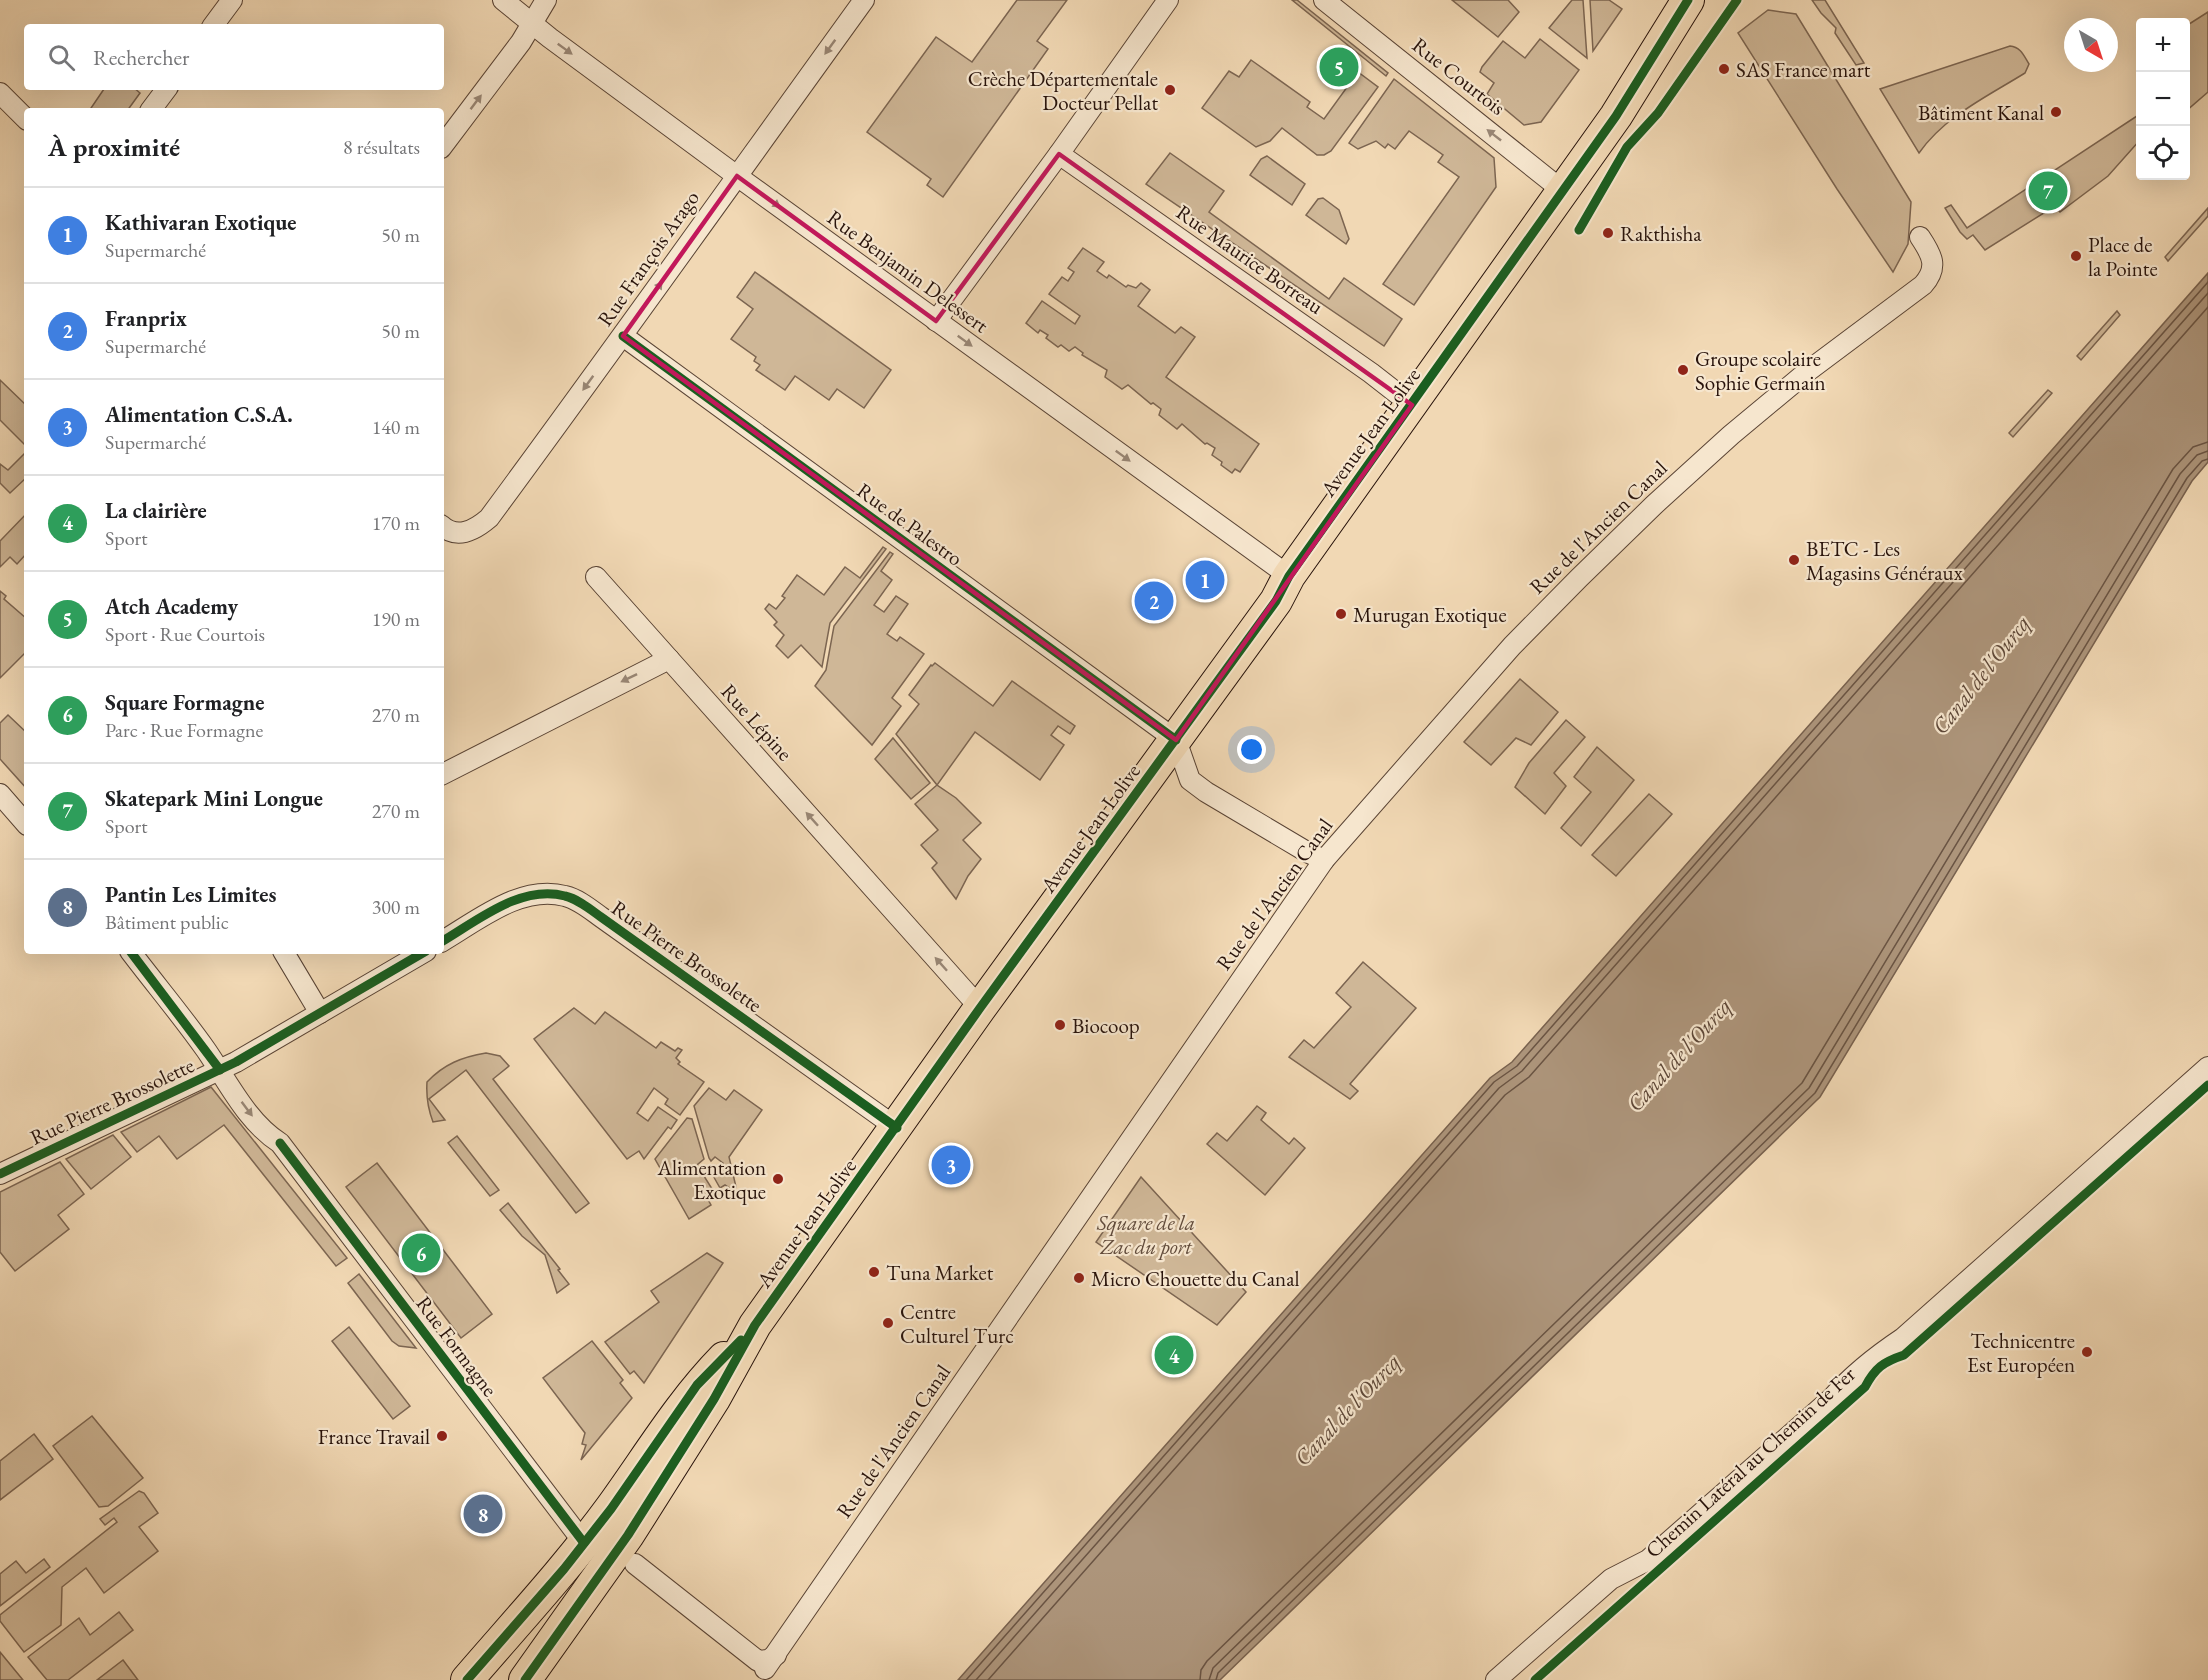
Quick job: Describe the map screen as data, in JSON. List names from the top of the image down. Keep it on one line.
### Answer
{"streets":{"main road":["Avenue Jean Lolive"],"street":["Rue Courtois","Rue François Arago","Rue Maurice Borreau","Rue Benjamin Delessert","Rue de Palestro","Rue de l'Ancien Canal","Rue Lépine","Rue Pierre Brossolette","Rue Formagne","Chemin Latéral au Chemin de Fer"]},"crossings":[["Rue Courtois","Avenue Jean Lolive"],["Rue François Arago","Rue Benjamin Delessert"],["Rue François Arago","Rue de Palestro"],["Rue Maurice Borreau","Avenue Jean Lolive"],["Rue Benjamin Delessert","Avenue Jean Lolive"],["Avenue Jean Lolive","Rue de Palestro"],["Avenue Jean Lolive","Rue Lépine"],["Avenue Jean Lolive","Rue Pierre Brossolette"],["Rue Pierre Brossolette","Rue Formagne"]],"one_way":["Rue Courtois","Rue Benjamin Delessert","Rue Lépine","Rue Formagne"],"water":["Canal de l'Ourcq"],"parks":["Square de la Zac du port"],"places":["SAS France mart","Crèche Départementale Docteur Pellat","Bâtiment Kanal","Rakthisha","Place de la Pointe","Groupe scolaire Sophie Germain","BETC - Les Magasins Généraux","Murugan Exotique","Biocoop","Alimentation Exotique","Tuna Market","Micro Chouette du Canal","Centre Culturel Turc","Technicentre Est Européen","France Travail"],"north":"bottom right","page":{"map_buttons":["+","−"],"search":"Rechercher","pins":["5","7","1","2","3","6","4","8"],"heading":["À proximité","8 résultats"],"list":[{"mark":"1","name":"Kathivaran Exotique","note":"Supermarché","value":"50 m"},{"mark":"2","name":"Franprix","note":"Supermarché","value":"50 m"},{"mark":"3","name":"Alimentation C.S.A.","note":"Supermarché","value":"140 m"},{"mark":"4","name":"La clairière","note":"Sport","value":"170 m"},{"mark":"5","name":"Atch Academy","note":"Sport · Rue Courtois","value":"190 m"},{"mark":"6","name":"Square Formagne","note":"Parc · Rue Formagne","value":"270 m"},{"mark":"7","name":"Skatepark Mini Longue","note":"Sport","value":"270 m"},{"mark":"8","name":"Pantin Les Limites","note":"Bâtiment public","value":"300 m"}]}}
